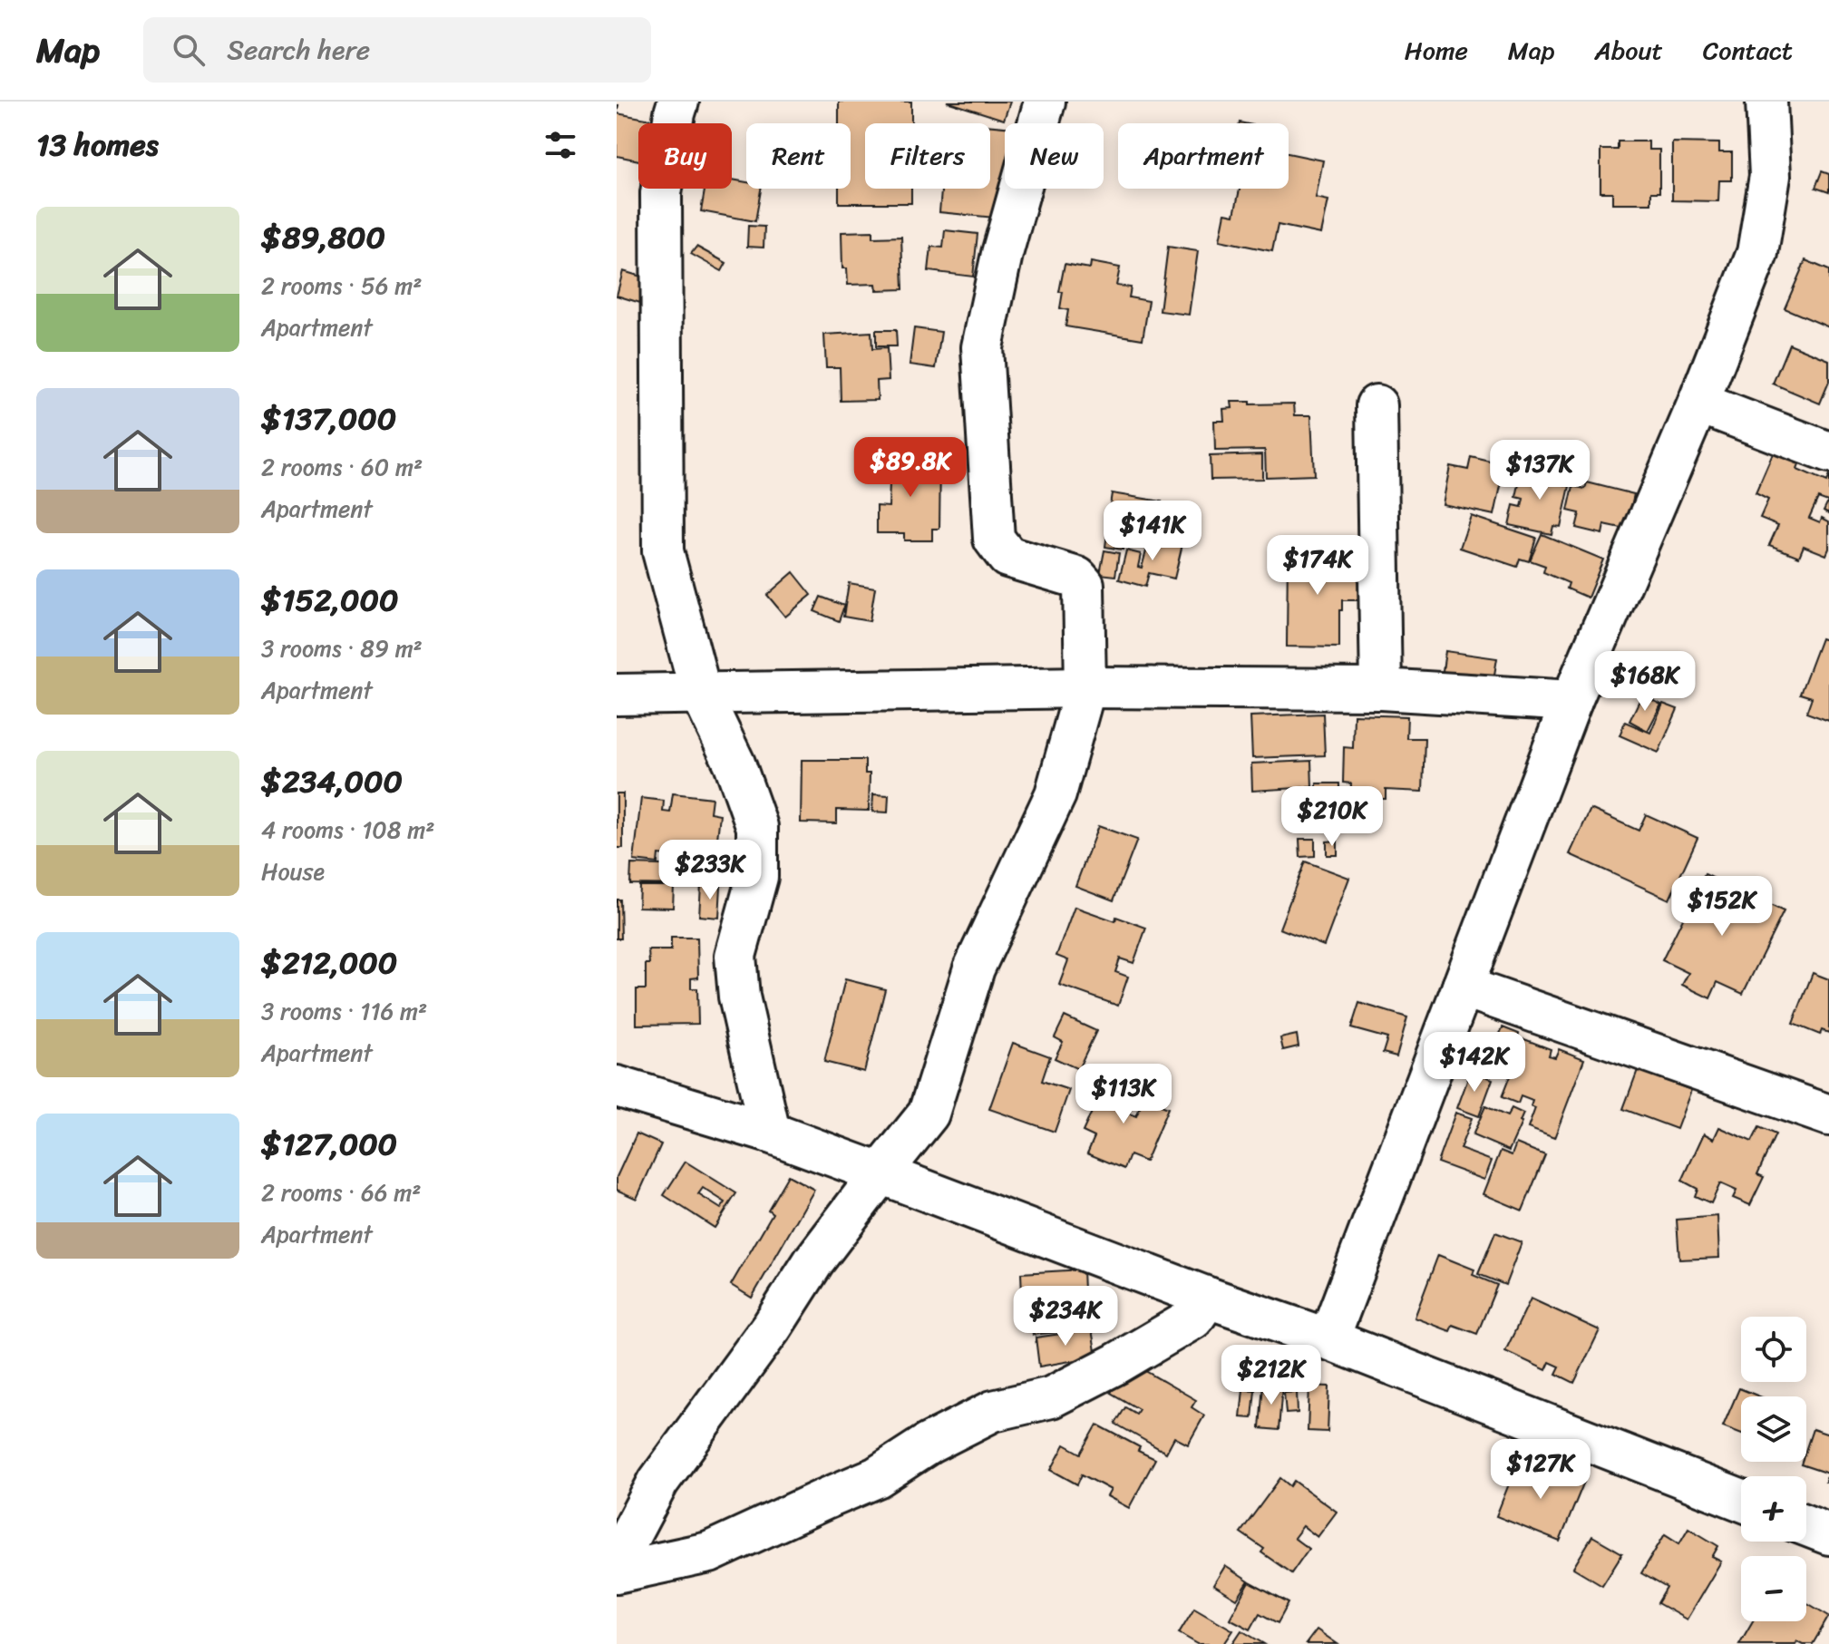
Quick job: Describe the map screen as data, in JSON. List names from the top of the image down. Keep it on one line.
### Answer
{"page":{"header":"Map","search":"Search here","nav":["Home","Map","About","Contact"],"heading":"13 homes","chip":["Buy","Rent","Filters","New","Apartment"],"list":[{"name":"$89,800","note":"2 rooms · 56 m² · Apartment"},{"name":"$137,000","note":"2 rooms · 60 m² · Apartment"},{"name":"$152,000","note":"3 rooms · 89 m² · Apartment"},{"name":"$234,000","note":"4 rooms · 108 m² · House"},{"name":"$212,000","note":"3 rooms · 116 m² · Apartment"},{"name":"$127,000","note":"2 rooms · 66 m² · Apartment"}],"price":["$89.8K","$137K","$141K","$174K","$168K","$210K","$233K","$152K","$142K","$113K","$234K","$212K","$127K"],"map_buttons":["+","−"]}}
